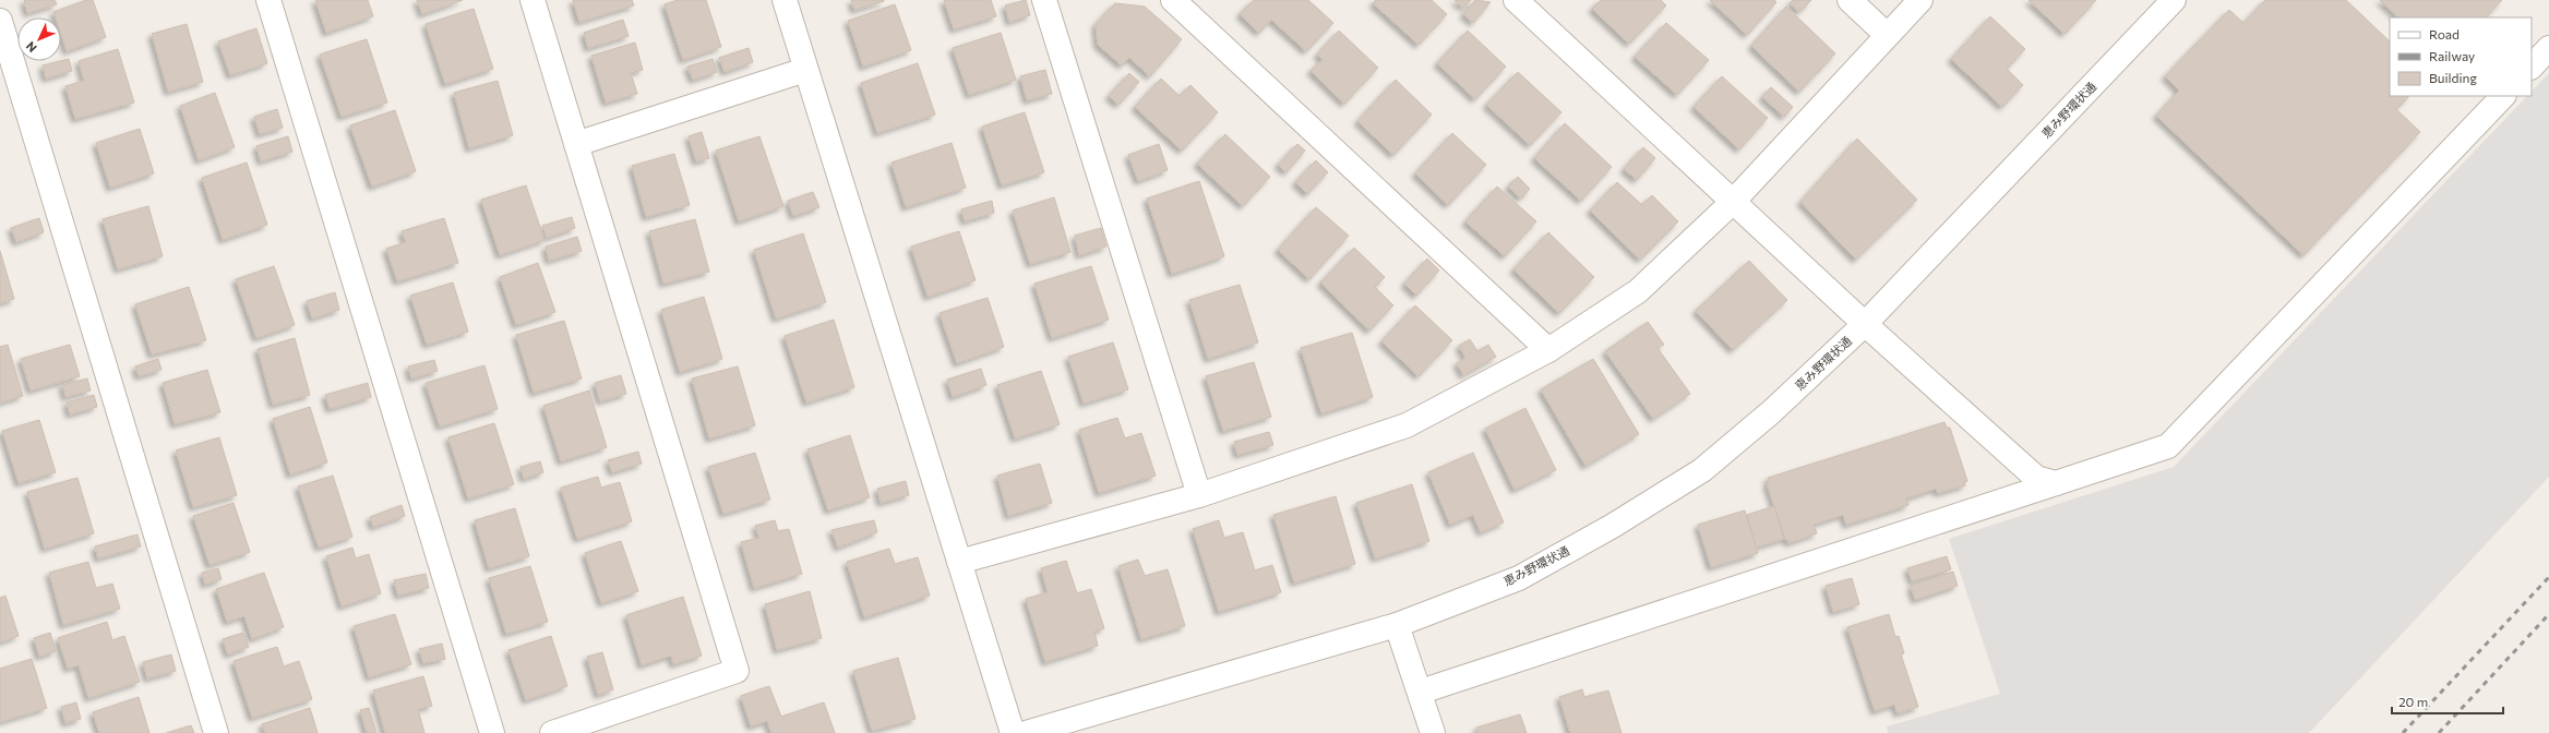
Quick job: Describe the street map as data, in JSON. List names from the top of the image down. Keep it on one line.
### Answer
{"streets":{"street":["恵み野環状通"]},"legend":["Road","Railway","Building"],"scale_bar":"20 m","north":"bottom left"}
